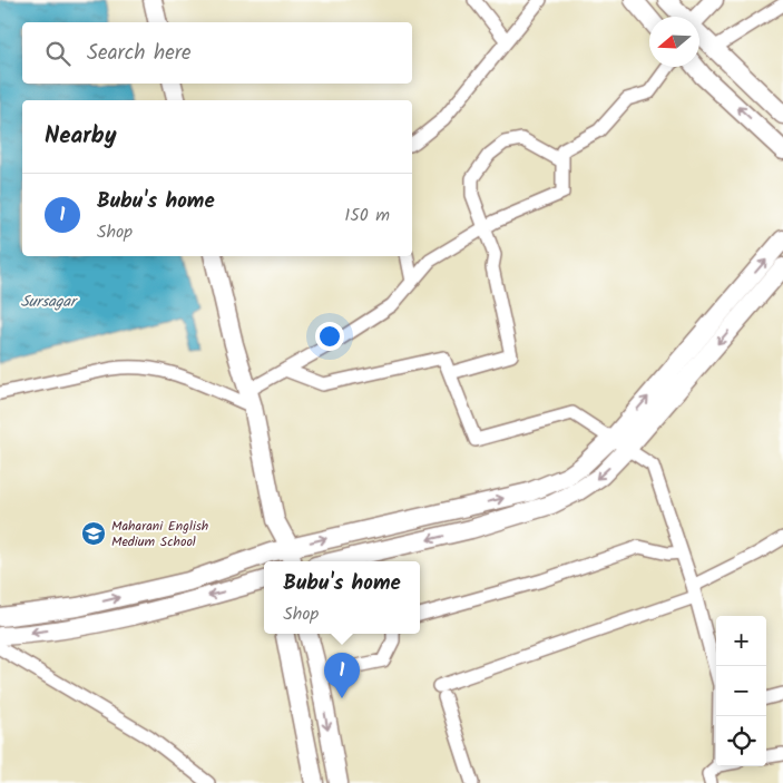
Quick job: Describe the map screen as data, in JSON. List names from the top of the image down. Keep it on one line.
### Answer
{"water":["Sursagar"],"places":{"school or university":["Maharani English Medium School"]},"north":"left","page":{"search":"Search here","heading":"Nearby","list":[{"mark":"1","name":"Bubu's home","note":"Shop","value":"150 m"}],"popup":["Bubu's home","Shop"],"map_buttons":["+","−"],"pins":"1"}}
